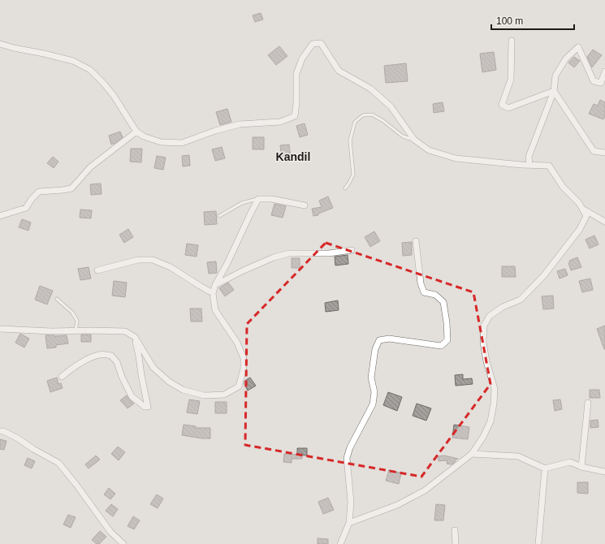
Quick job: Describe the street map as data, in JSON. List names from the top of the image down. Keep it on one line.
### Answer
{"districts":["Kandil"],"scale_bar":"100 m"}
